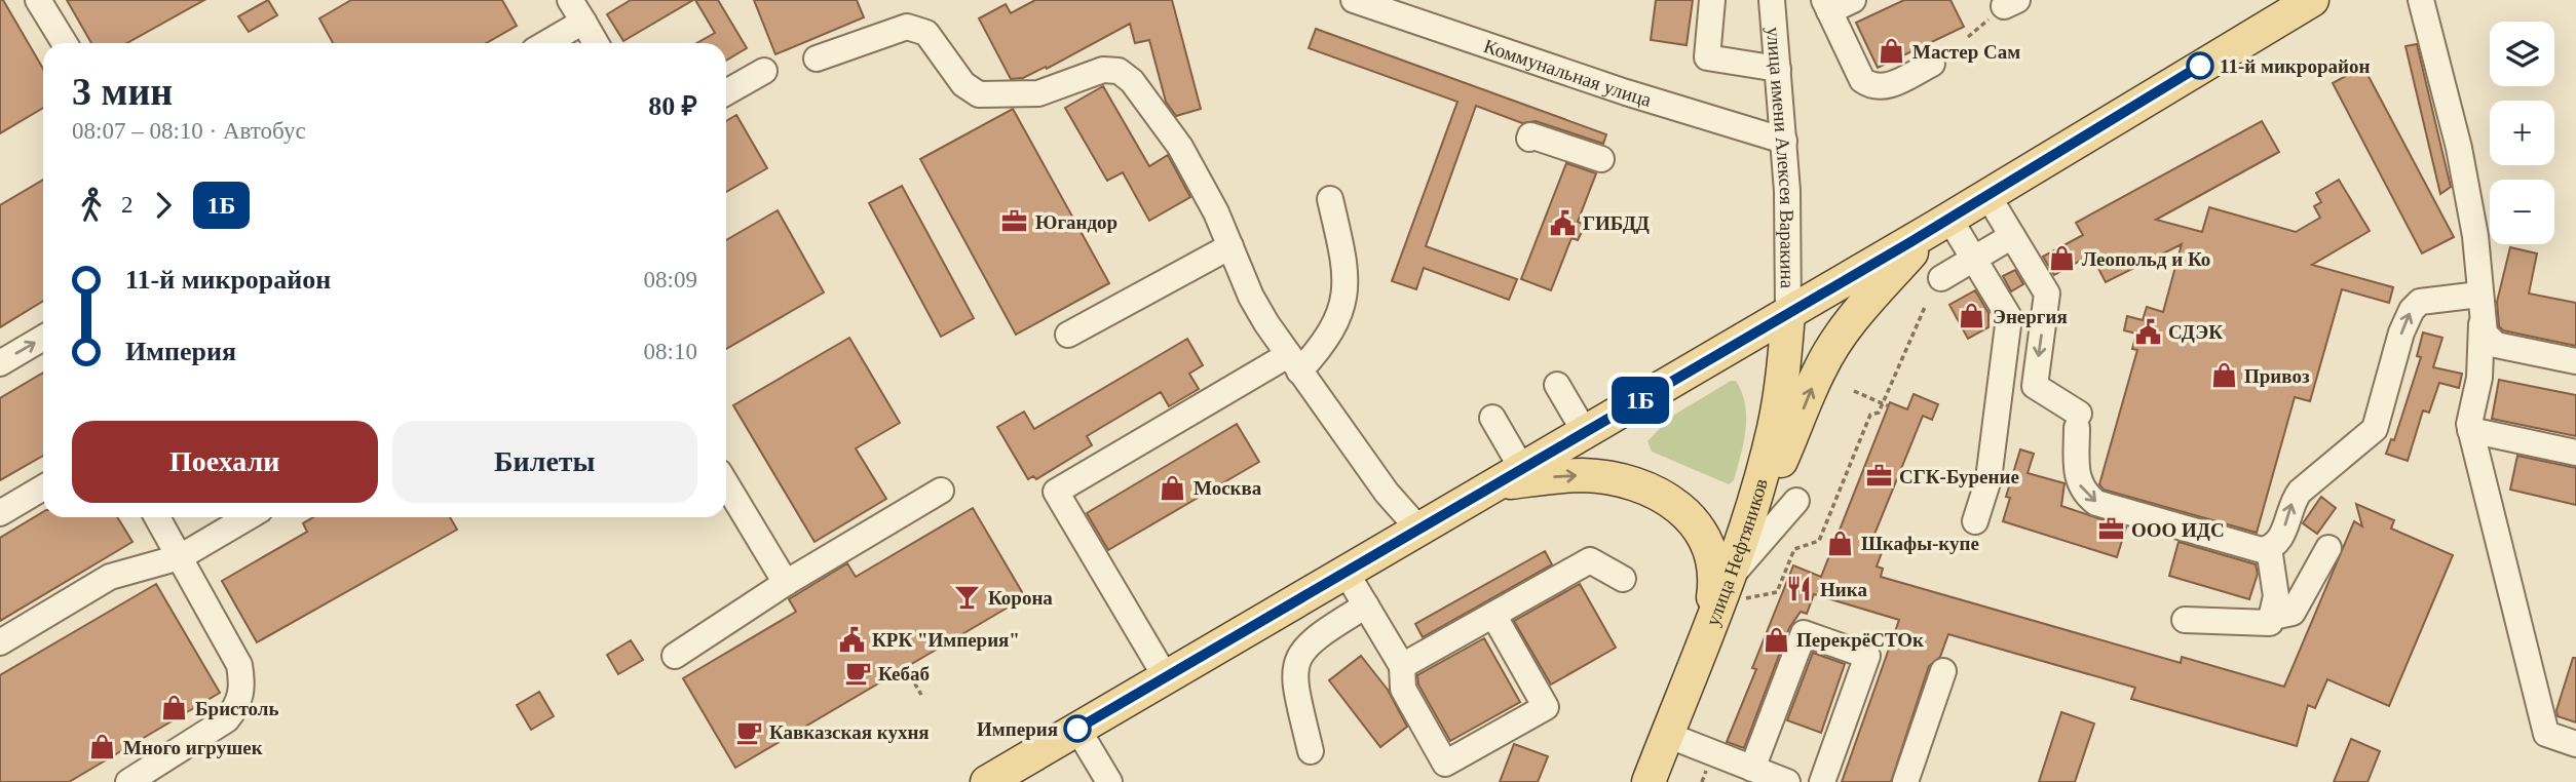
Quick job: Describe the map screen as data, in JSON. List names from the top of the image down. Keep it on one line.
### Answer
{"streets":{"main road":["улица Нефтяников"],"street":["Коммунальная улица","улица имени Алексея Варакина"]},"crossings":[["Коммунальная улица","улица имени Алексея Варакина"],["улица имени Алексея Варакина","улица Нефтяников"]],"places":{"shop":["Мастер Сам","Леопольд и Ко","Энергия","Привоз","Москва","Шкафы-купе","ПерекрёСТОк","Бристоль","Много игрушек"],"other":["11-й микрорайон","Империя"],"office":["Югандор","СГК-Бурение","ООО ИДС"],"public building":["ГИБДД","СДЭК","КРК \"Империя\""],"restaurant":["Ника"],"bar":["Корона"],"cafe":["Кебаб","Кавказская кухня"]},"lines":["bus line 1Б"],"page":{"on_map":"1Б","map_buttons":["+","−"],"heading":["3 мин","08:07 – 08:10 · Автобус","80 ₽"],"legs":["2","1Б"],"list":[{"name":"11-й микрорайон","value":"08:09"},{"name":"Империя","value":"08:10"}],"buttons":["Поехали","Билеты"]}}
